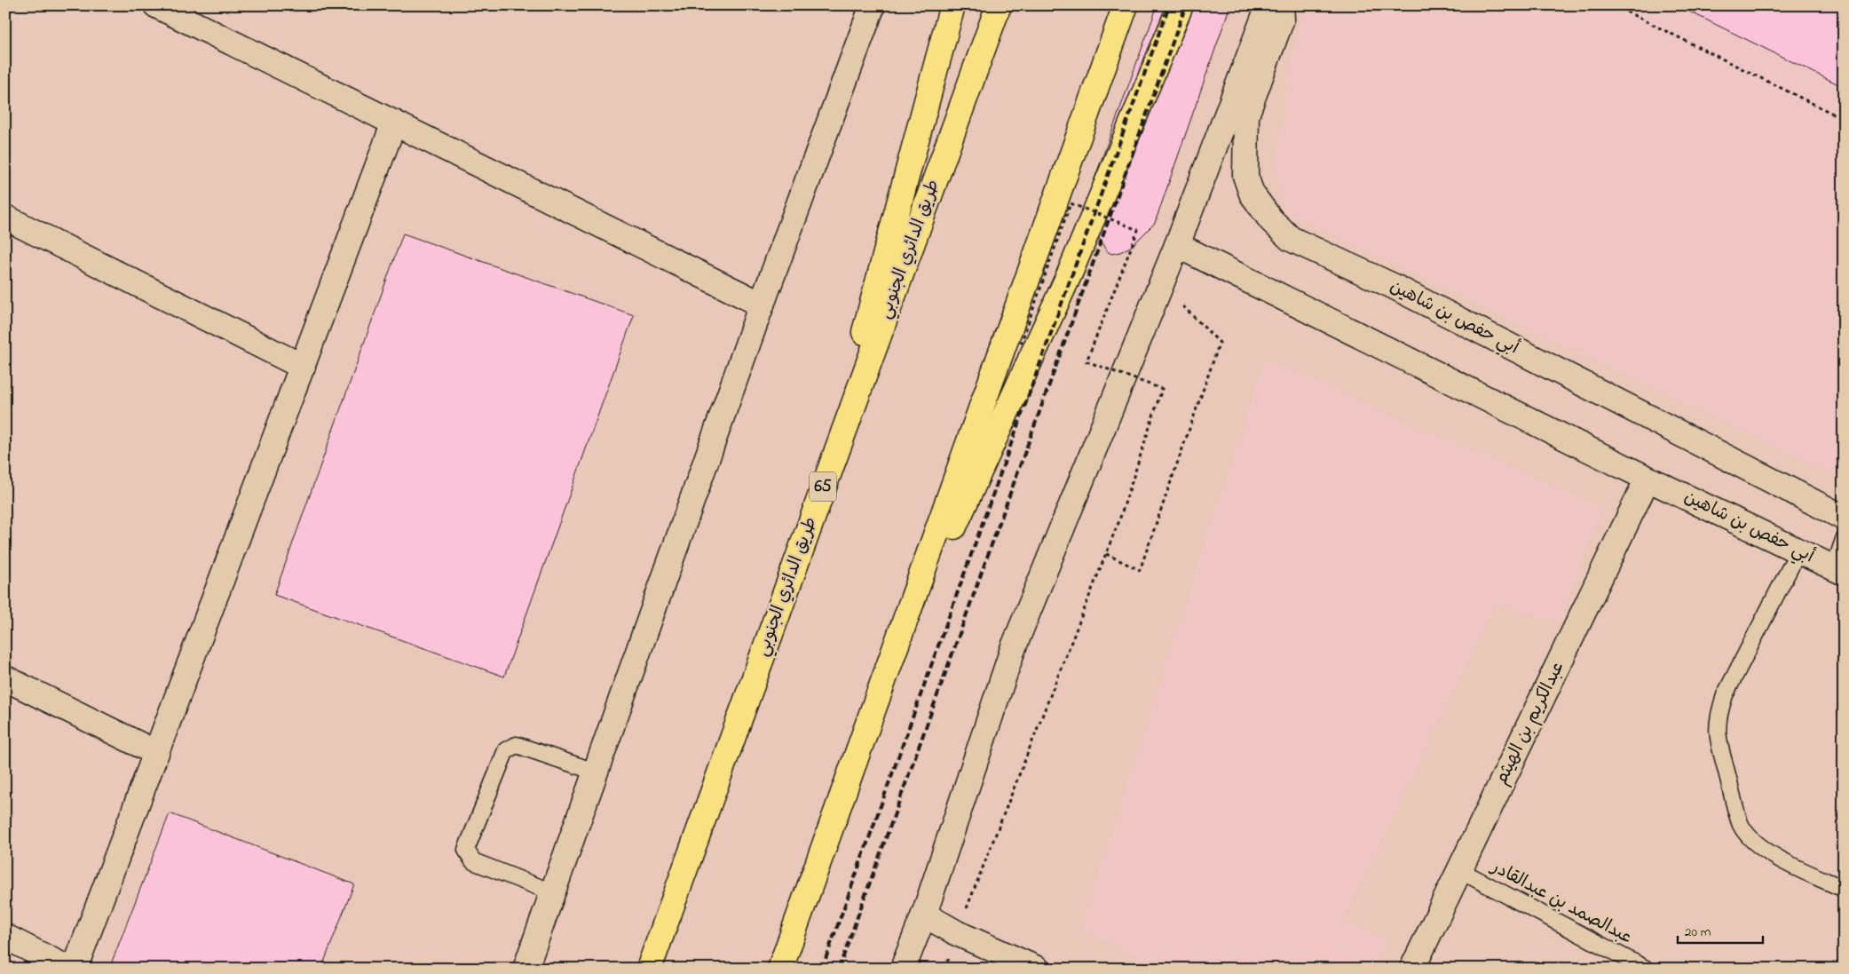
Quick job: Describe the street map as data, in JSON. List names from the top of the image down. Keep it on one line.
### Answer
{"streets":{"highway":["طريق الدائري الجنوبي","65"],"street":["أبي حفص بن شاهين","عبدالكريم بن الهيثم"],"lane":["عبدالصمد بن عبدالقادر"]},"crossings":[["أبي حفص بن شاهين","عبدالكريم بن الهيثم"],["عبدالكريم بن الهيثم","عبدالصمد بن عبدالقادر"]],"scale_bar":"20 m"}
